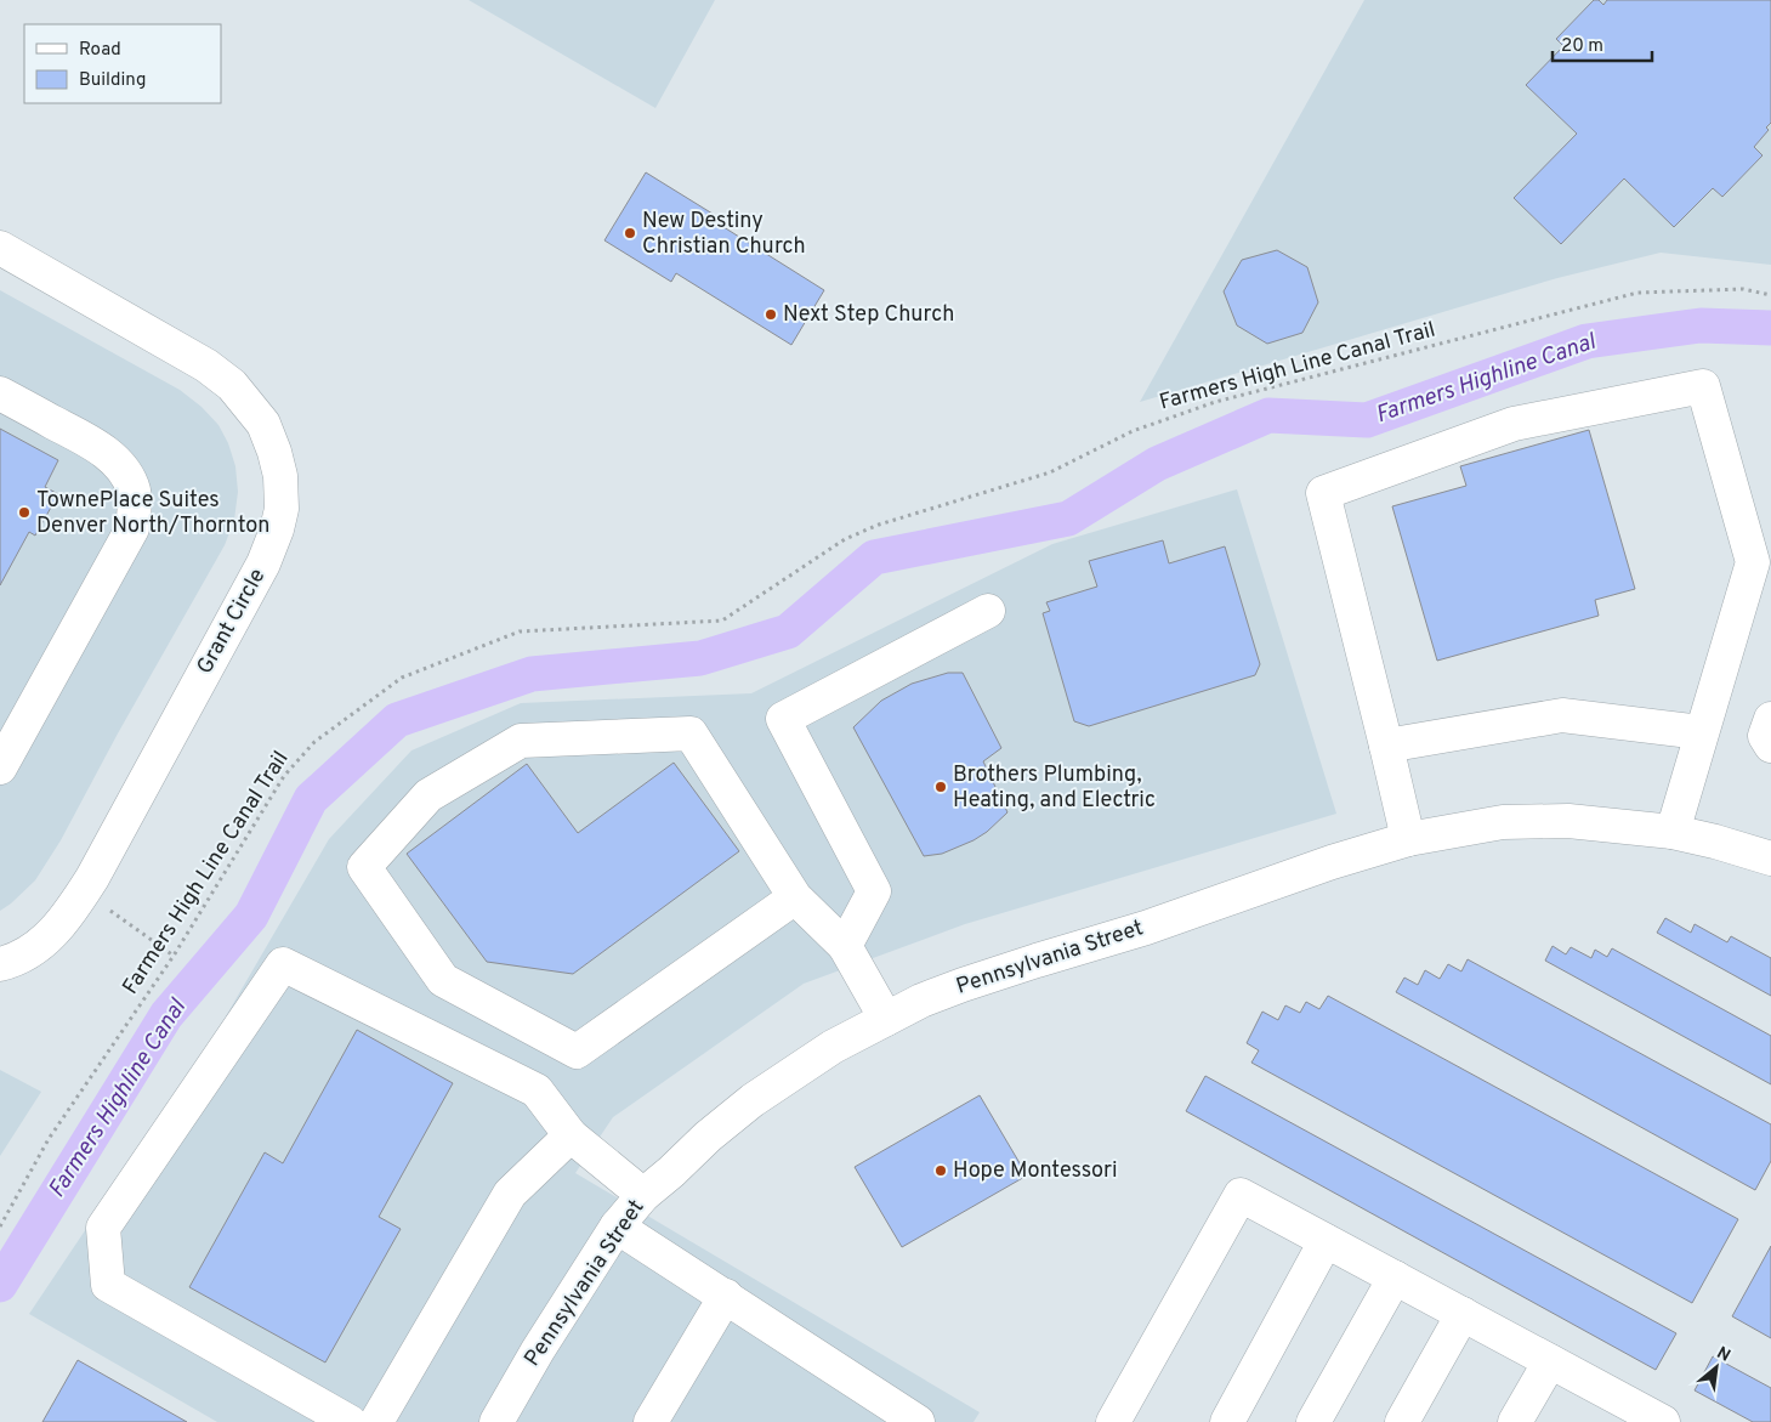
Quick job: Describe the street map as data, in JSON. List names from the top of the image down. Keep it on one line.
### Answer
{"streets":{"street":["Grant Circle","Pennsylvania Street"],"path":["Farmers High Line Canal Trail"]},"water":["Farmers Highline Canal"],"places":["New Destiny Christian Church","Next Step Church","TownePlace Suites Denver North/Thornton","Brothers Plumbing, Heating, and Electric","Hope Montessori"],"legend":["Road","Building"],"scale_bar":"20 m","north":"top right"}
